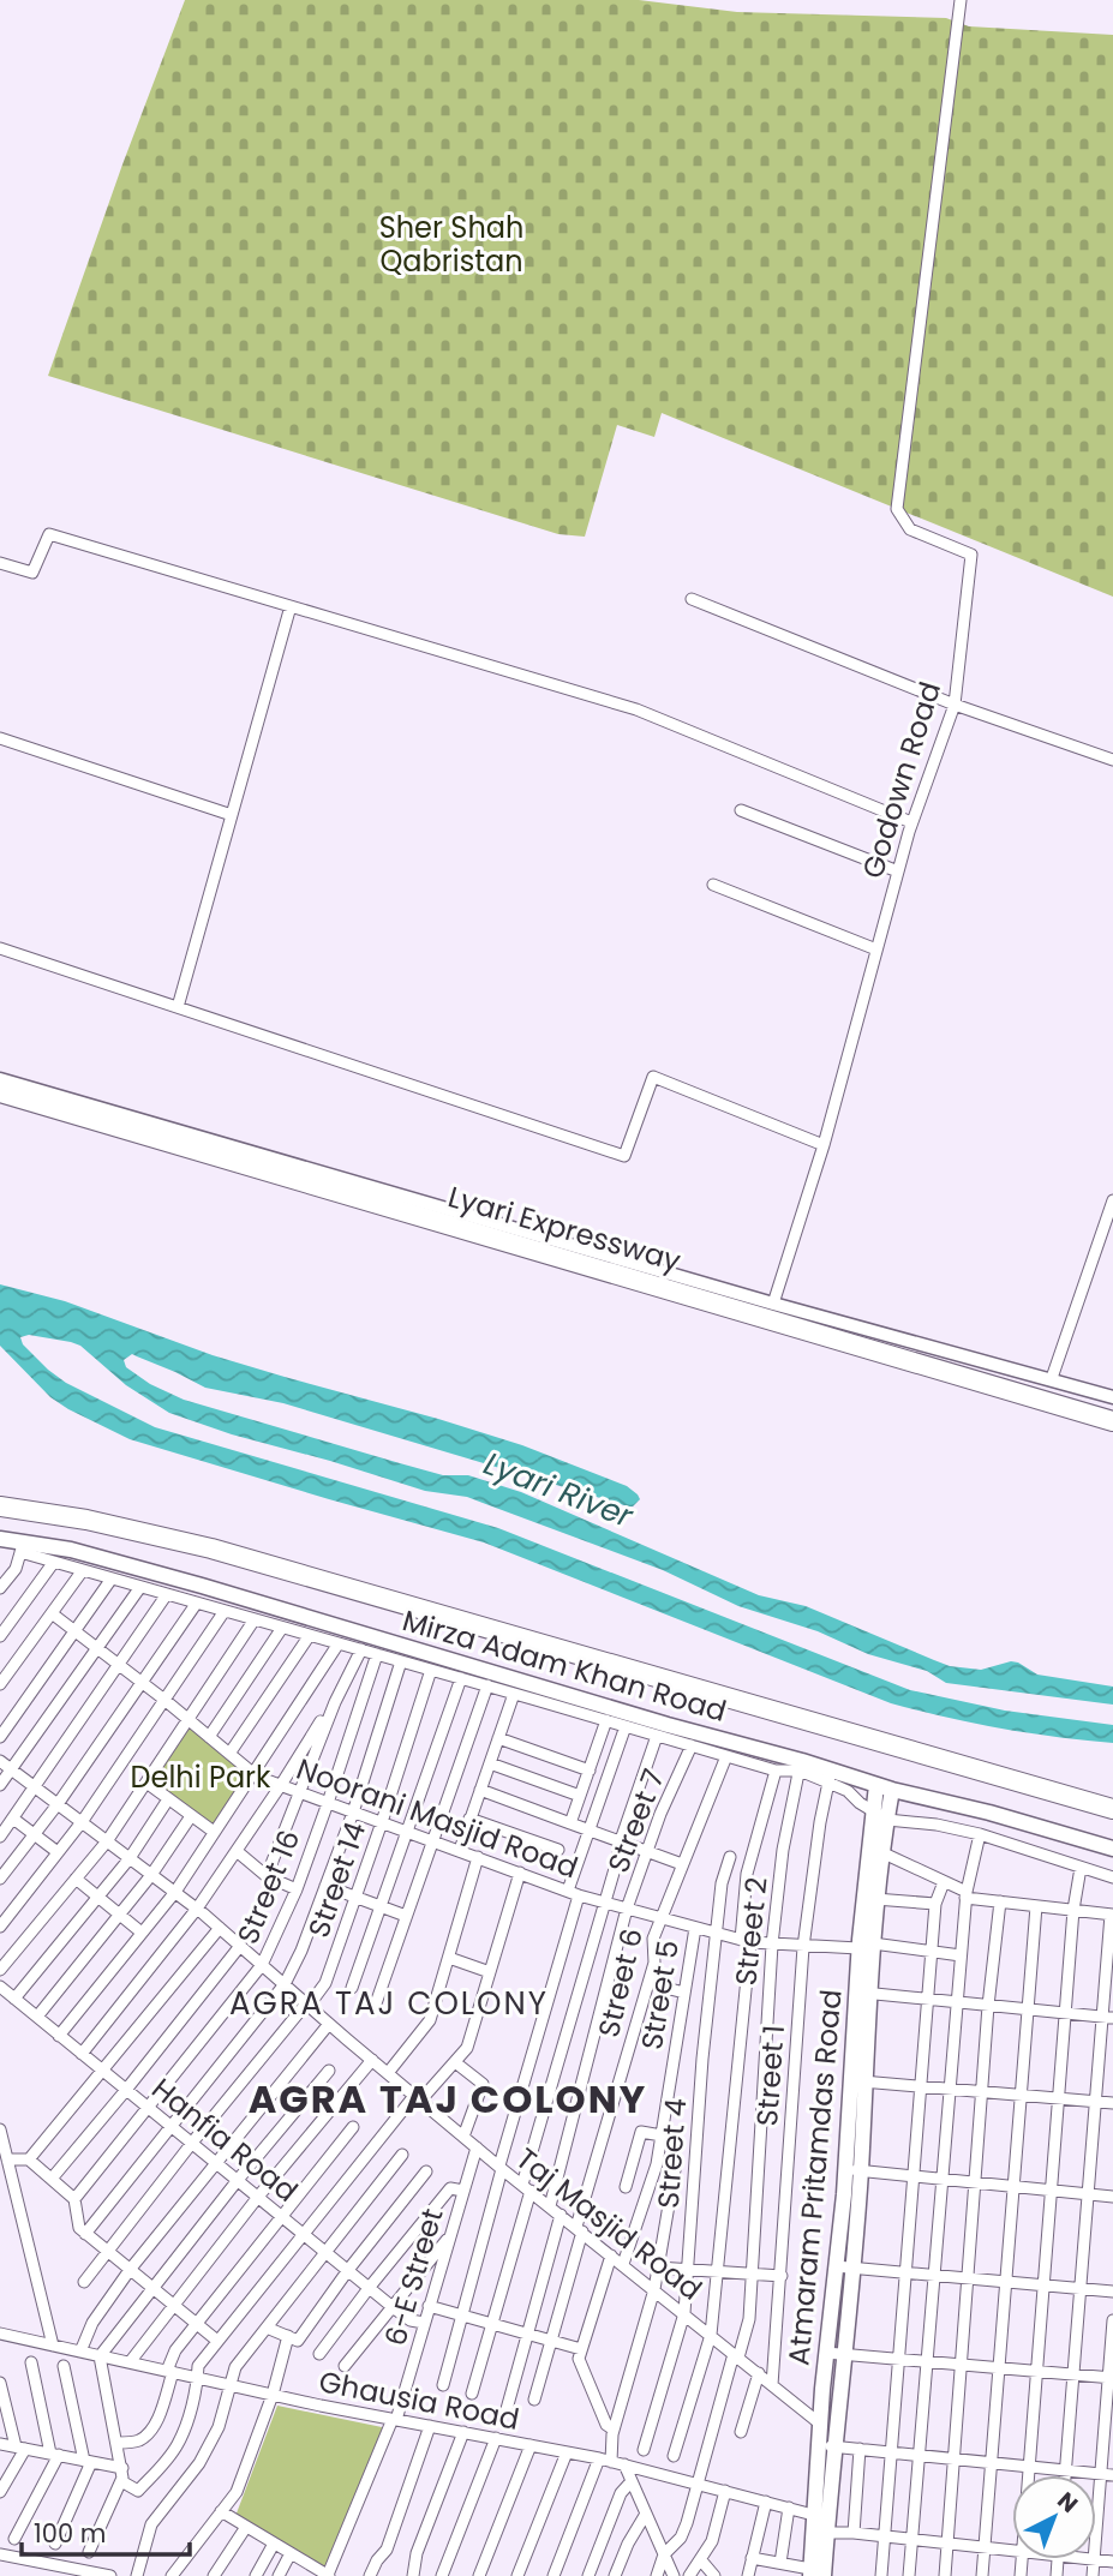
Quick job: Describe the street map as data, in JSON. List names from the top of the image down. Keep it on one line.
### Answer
{"streets":{"highway":["Lyari Expressway"],"main road":["Mirza Adam Khan Road","Atmaram Pritamdas Road"],"street":["Godown Road","Noorani Masjid Road","Street 7","Street 14","Street 16","Street 2","Street 6","Street 5","Street 1","Hanfia Road","Street 4","Taj Masjid Road","6-E Street","Ghausia Road"]},"crossings":[["Mirza Adam Khan Road","Street 2"],["Mirza Adam Khan Road","Street 1"],["Mirza Adam Khan Road","Atmaram Pritamdas Road"],["Noorani Masjid Road","Street 7"],["Noorani Masjid Road","Street 14"],["Noorani Masjid Road","Street 16"],["Noorani Masjid Road","Street 2"],["Noorani Masjid Road","Street 6"],["Noorani Masjid Road","Street 5"],["Noorani Masjid Road","Street 1"],["Noorani Masjid Road","Street 4"],["Noorani Masjid Road","Atmaram Pritamdas Road"],["Street 7","Taj Masjid Road"],["Street 14","Hanfia Road"],["Street 14","Taj Masjid Road"],["Street 16","Hanfia Road"],["Street 16","Taj Masjid Road"],["Street 2","Taj Masjid Road"],["Street 2","Ghausia Road"],["Street 6","Taj Masjid Road"],["Street 5","Taj Masjid Road"],["Street 1","Taj Masjid Road"],["Hanfia Road","6-E Street"],["Street 4","Taj Masjid Road"],["Atmaram Pritamdas Road","Taj Masjid Road"],["Atmaram Pritamdas Road","Ghausia Road"],["Taj Masjid Road","6-E Street"],["6-E Street","Ghausia Road"]],"districts":["AGRA TAJ COLONY","AGRA TAJ COLONY"],"water":["Lyari River"],"parks":["Sher Shah Qabristan","Delhi Park"],"scale_bar":"100 m","north":"top right"}
